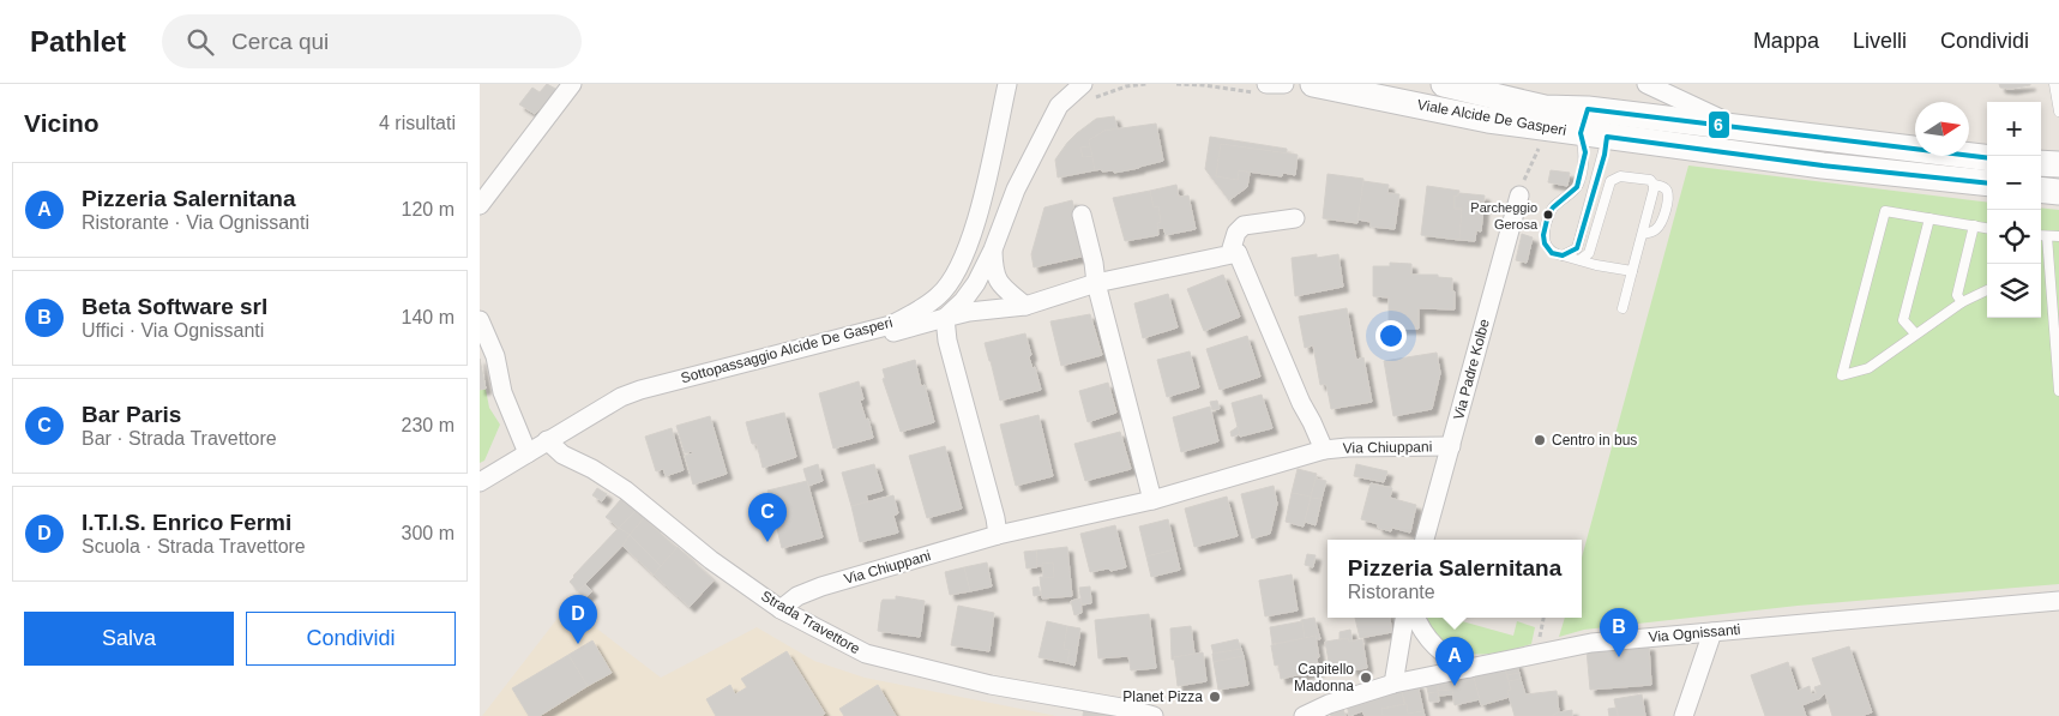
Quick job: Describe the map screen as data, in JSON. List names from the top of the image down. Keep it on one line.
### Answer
{"streets":{"main road":["Viale Alcide De Gasperi"],"street":["Sottopassaggio Alcide De Gasperi","Via Padre Kolbe","Via Chiuppani","Strada Travettore","Via Ognissanti"]},"crossings":[["Via Padre Kolbe","Via Chiuppani"],["Via Chiuppani","Strada Travettore"]],"places":["Parcheggio Gerosa","Centro in bus","Capitello Madonna","Planet Pizza"],"lines":["transit line 6"],"north":"right","page":{"header":"Pathlet","search":"Cerca qui","nav":["Mappa","Livelli","Condividi"],"heading":["Vicino","4 risultati"],"map_buttons":["+","−"],"list":[{"mark":"A","name":"Pizzeria Salernitana","note":"Ristorante · Via Ognissanti","value":"120 m"},{"mark":"B","name":"Beta Software srl","note":"Uffici · Via Ognissanti","value":"140 m"},{"mark":"C","name":"Bar Paris","note":"Bar · Strada Travettore","value":"230 m"},{"mark":"D","name":"I.T.I.S. Enrico Fermi","note":"Scuola · Strada Travettore","value":"300 m"}],"pins":["C","D","B","A"],"popup":["Pizzeria Salernitana","Ristorante"],"buttons":["Salva","Condividi"]}}
